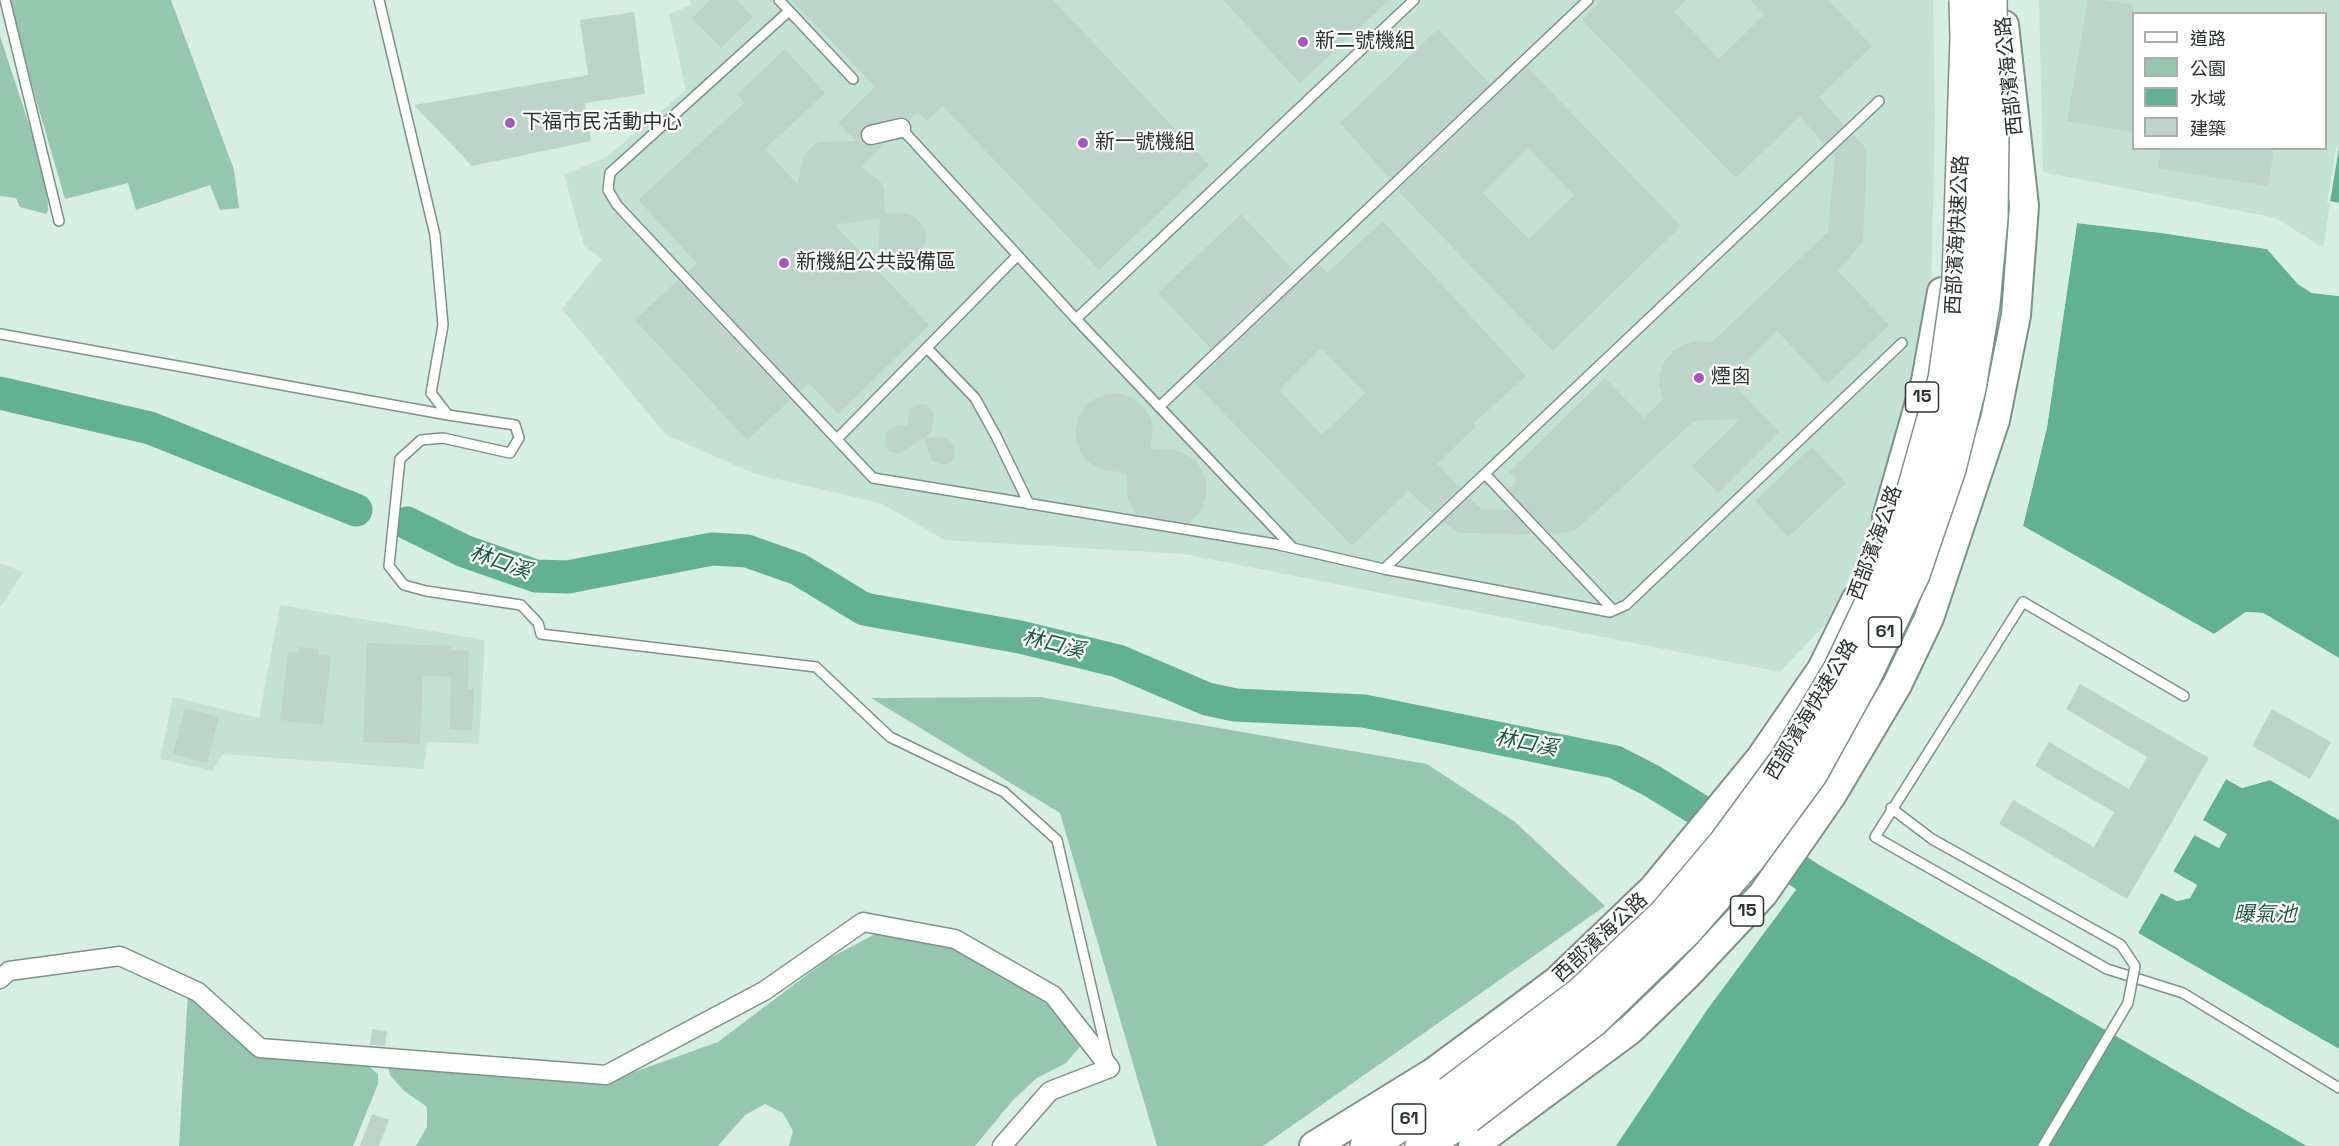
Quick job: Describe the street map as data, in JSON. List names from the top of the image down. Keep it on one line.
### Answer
{"streets":{"highway":["西部濱海快速公路","61"],"main road":["西部濱海公路","15"]},"crossings":[["西部濱海公路","西部濱海快速公路"]],"water":["林口溪","曝氣池"],"places":["新二號機組","下福市民活動中心","新一號機組","新機組公共設備區","煙囪"],"legend":["道路","公園","水域","建築"]}
